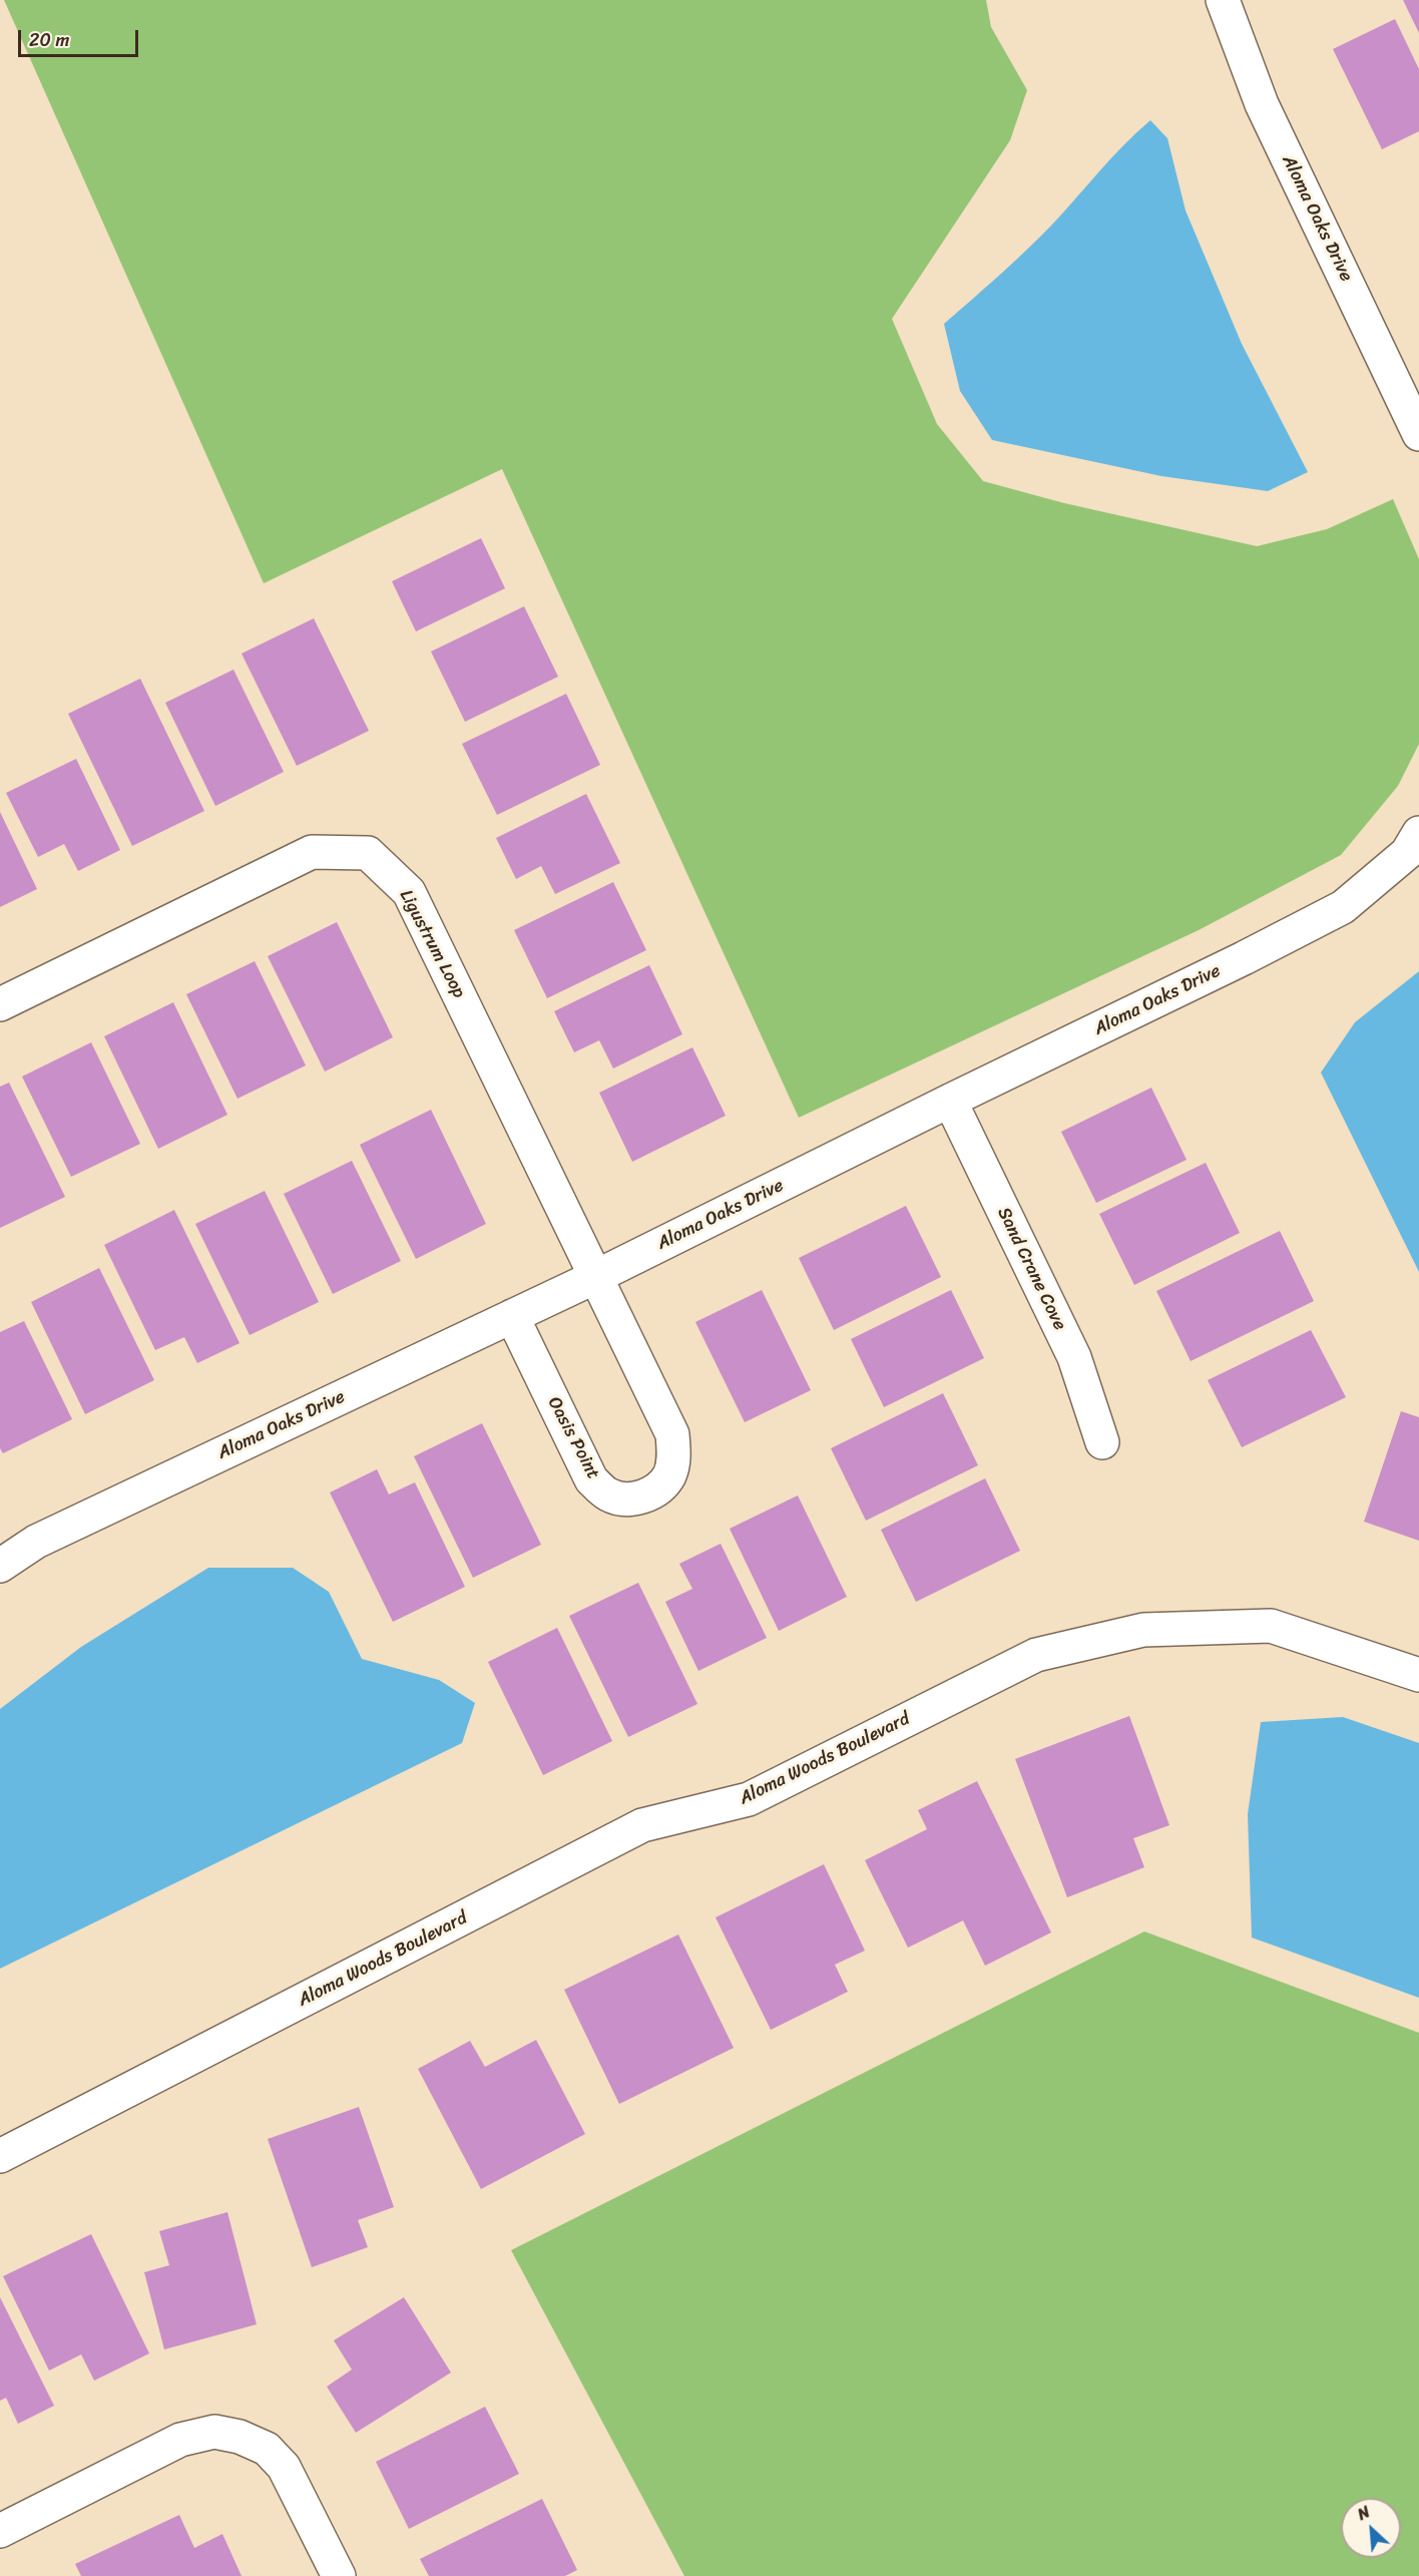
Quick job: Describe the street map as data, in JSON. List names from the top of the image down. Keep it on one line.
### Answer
{"streets":{"street":["Aloma Oaks Drive","Ligustrum Loop","Sand Crane Cove","Oasis Point","Aloma Woods Boulevard"]},"crossings":[["Aloma Oaks Drive","Ligustrum Loop"],["Aloma Oaks Drive","Sand Crane Cove"],["Aloma Oaks Drive","Oasis Point"],["Ligustrum Loop","Oasis Point"]],"scale_bar":"20 m","north":"top left"}
